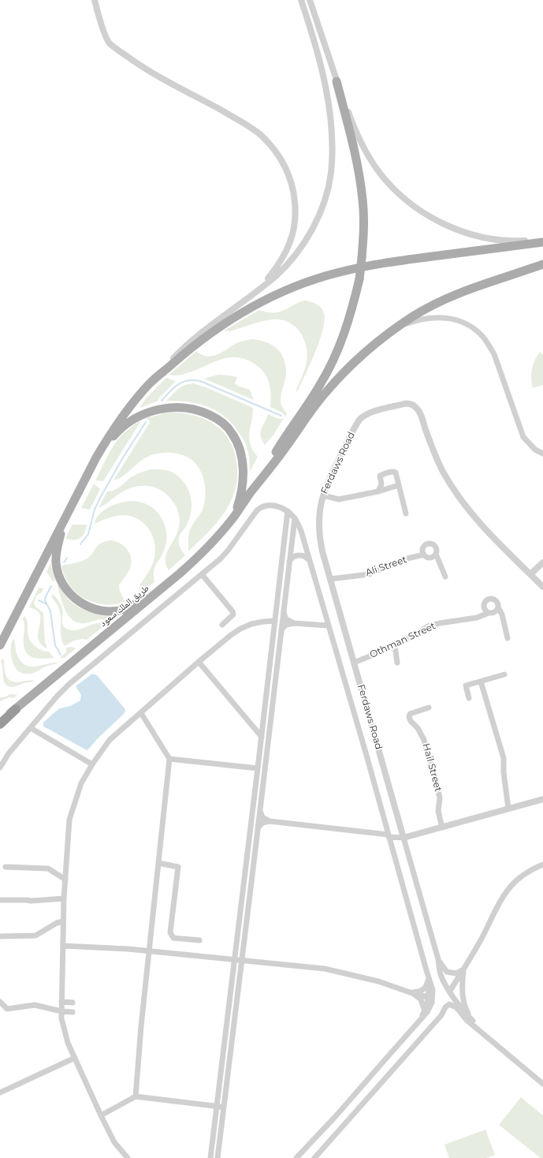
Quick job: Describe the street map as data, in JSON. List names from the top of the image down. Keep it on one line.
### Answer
{"streets":{"main road":["طريق الملك سعود"],"street":["Ferdaws Road","Ali Street","Othman Street","Hail Street"]},"crossings":[["Ferdaws Road","Ali Street"],["Ferdaws Road","Othman Street"]]}
